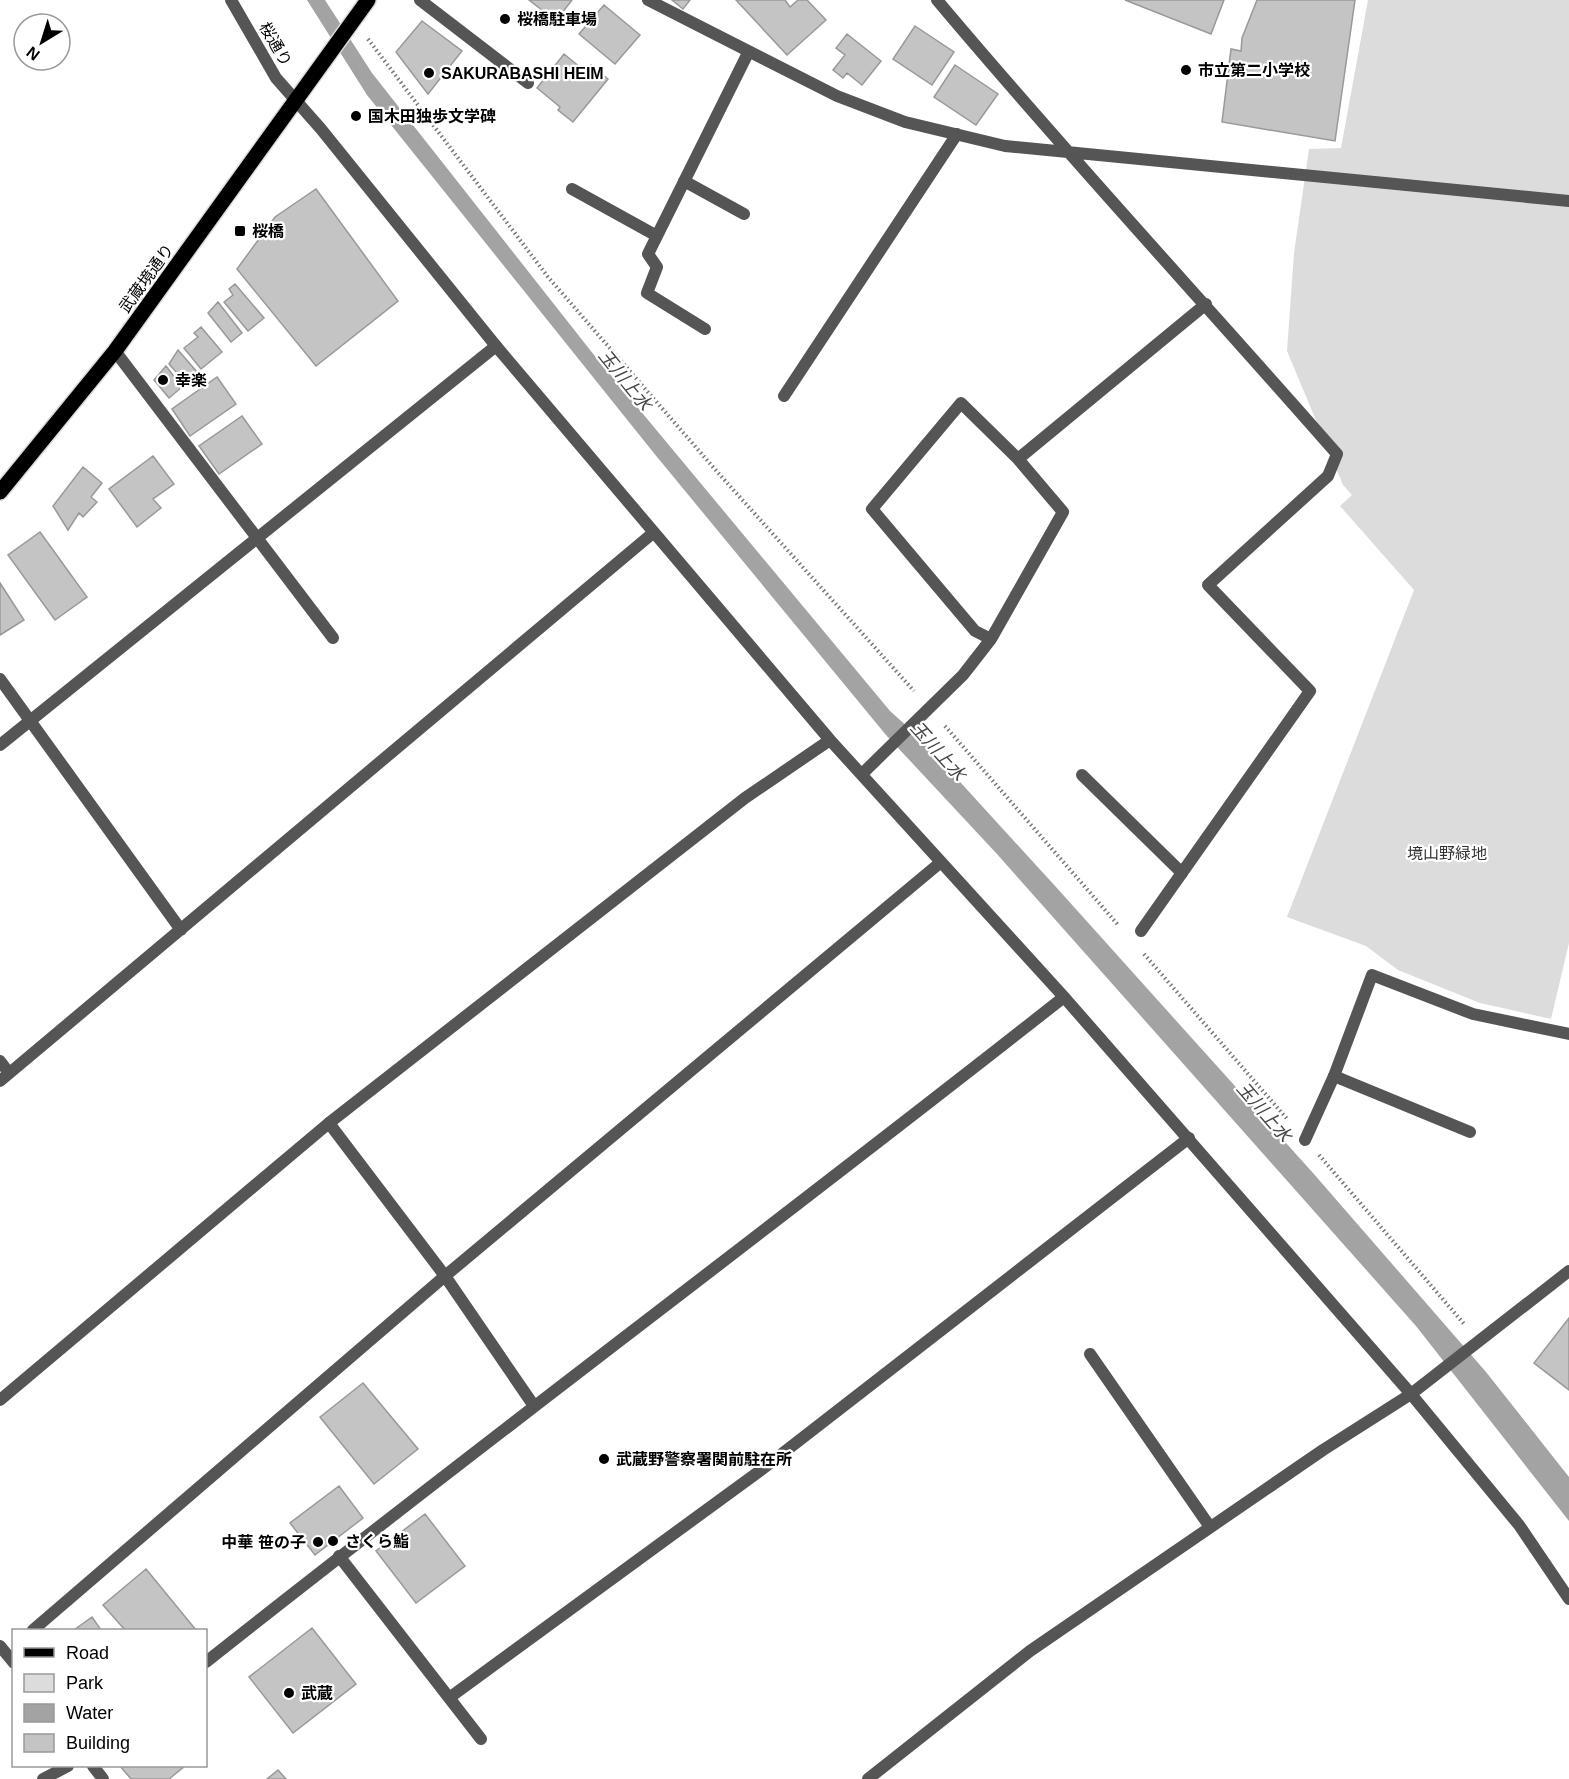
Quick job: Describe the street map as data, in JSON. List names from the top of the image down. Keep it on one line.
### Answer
{"streets":{"main road":["武蔵境通り"],"street":["桜通り"]},"crossings":[["桜通り","武蔵境通り"]],"water":["玉川上水"],"parks":["境山野緑地"],"places":{"other":["桜橋駐車場","市立第二小学校","SAKURABASHI HEIM","国木田独歩文学碑","幸楽","武蔵野警察署関前駐在所","さくら鮨","中華 笹の子","武蔵"],"transit":["桜橋"]},"legend":["Road","Park","Water","Building"],"north":"bottom left"}
